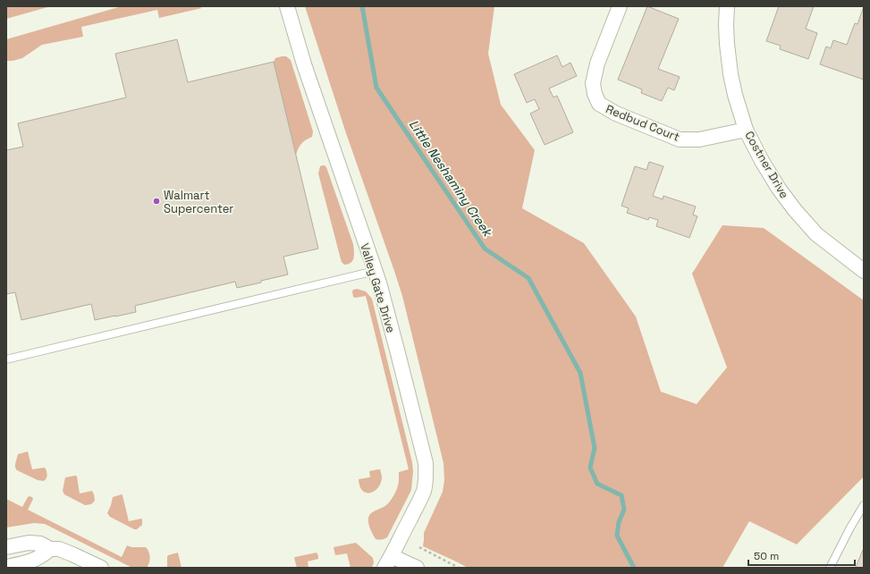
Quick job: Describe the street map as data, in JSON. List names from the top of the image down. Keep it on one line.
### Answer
{"streets":{"street":["Redbud Court","Costner Drive","Valley Gate Drive"]},"crossings":[["Redbud Court","Costner Drive"]],"water":["Little Neshaminy Creek"],"places":["Walmart Supercenter"],"scale_bar":"50 m"}
